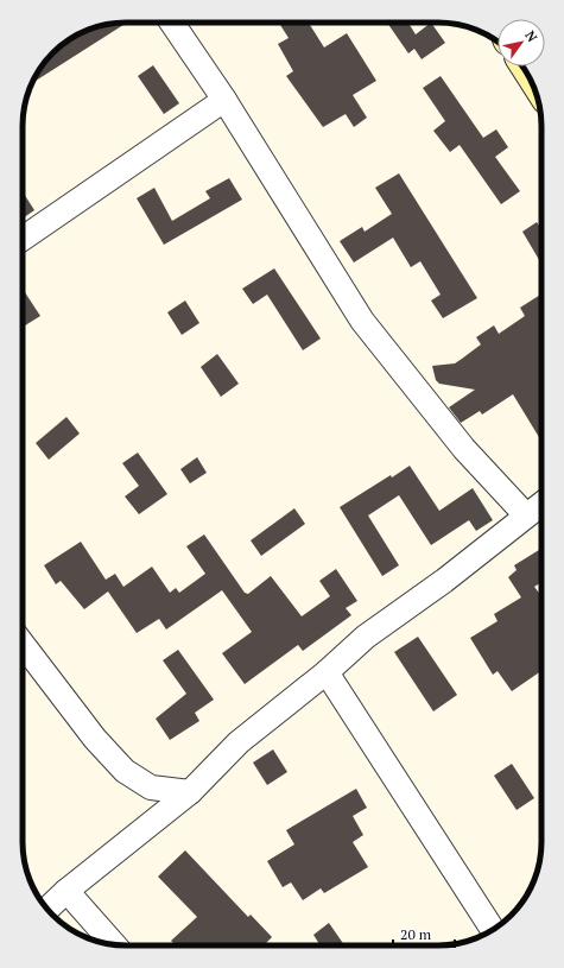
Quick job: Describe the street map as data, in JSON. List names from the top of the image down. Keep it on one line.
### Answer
{"scale_bar":"20 m","north":"top right"}
